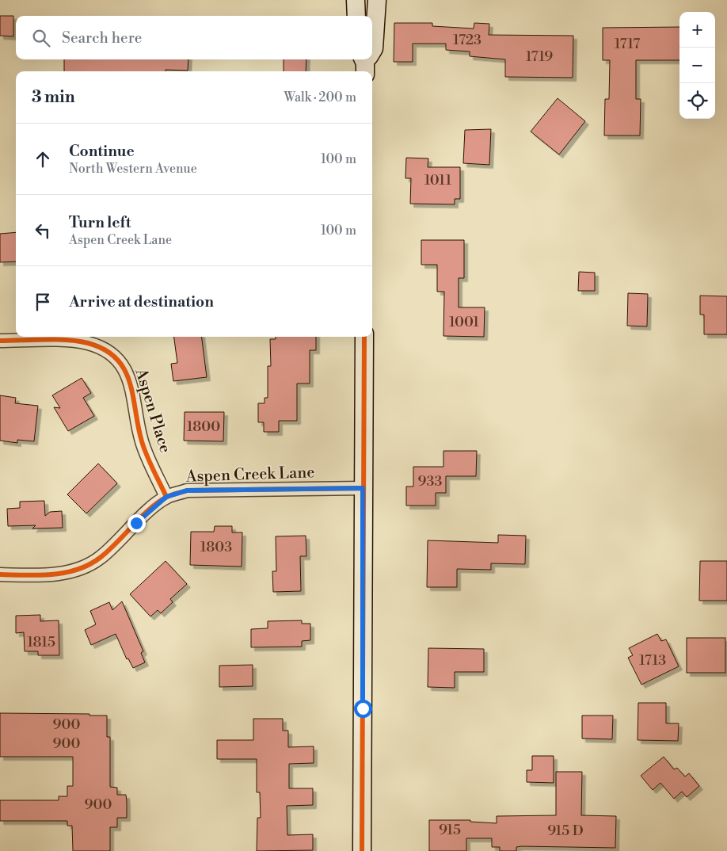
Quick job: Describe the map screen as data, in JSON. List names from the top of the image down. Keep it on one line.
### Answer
{"streets":{"street":["Aspen Place","Aspen Creek Lane"]},"crossings":[["Aspen Place","Aspen Creek Lane"]],"house_numbers":["1723","1717","1719","1011","1001","1800","933","1803","1815","1713","900","900","900","915","915 D"],"page":{"map_buttons":["+","−"],"search":"Search here","heading":["3 min","Walk · 200 m"],"list":[["Continue","North Western Avenue","100 m"],["Turn left","Aspen Creek Lane","100 m"],"Arrive at destination"]}}
